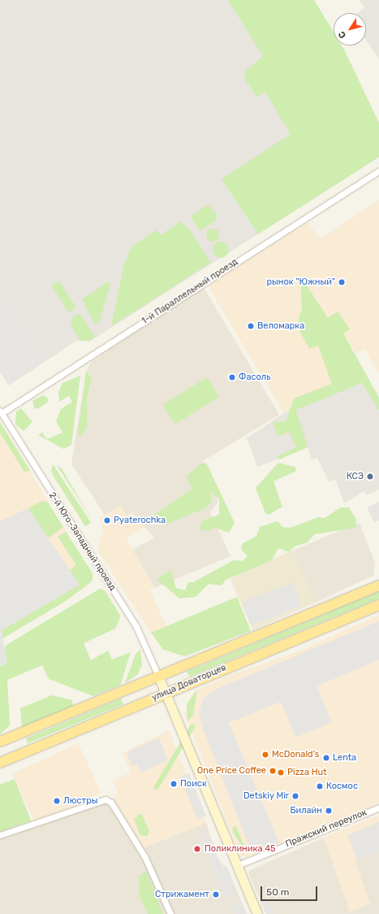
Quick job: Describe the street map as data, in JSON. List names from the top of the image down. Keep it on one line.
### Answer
{"streets":{"main road":["улица Доваторцев"],"street":["1-й Параллельный проезд","2-й Юго-Западный проезд","Пражский переулок"]},"crossings":[["1-й Параллельный проезд","2-й Юго-Западный проезд"],["2-й Юго-Западный проезд","улица Доваторцев"]],"places":["рынок \"Южный\"","Веломарка","Фасоль","КСЭ","Pyaterochka","McDonald's","Lenta","One Price Coffee","Pizza Hut","Поиск","Космос","Detskiy Mir","Люстры","Билайн","Поликлиника 45","Стрижамент"],"scale_bar":"50 m","north":"bottom left"}
